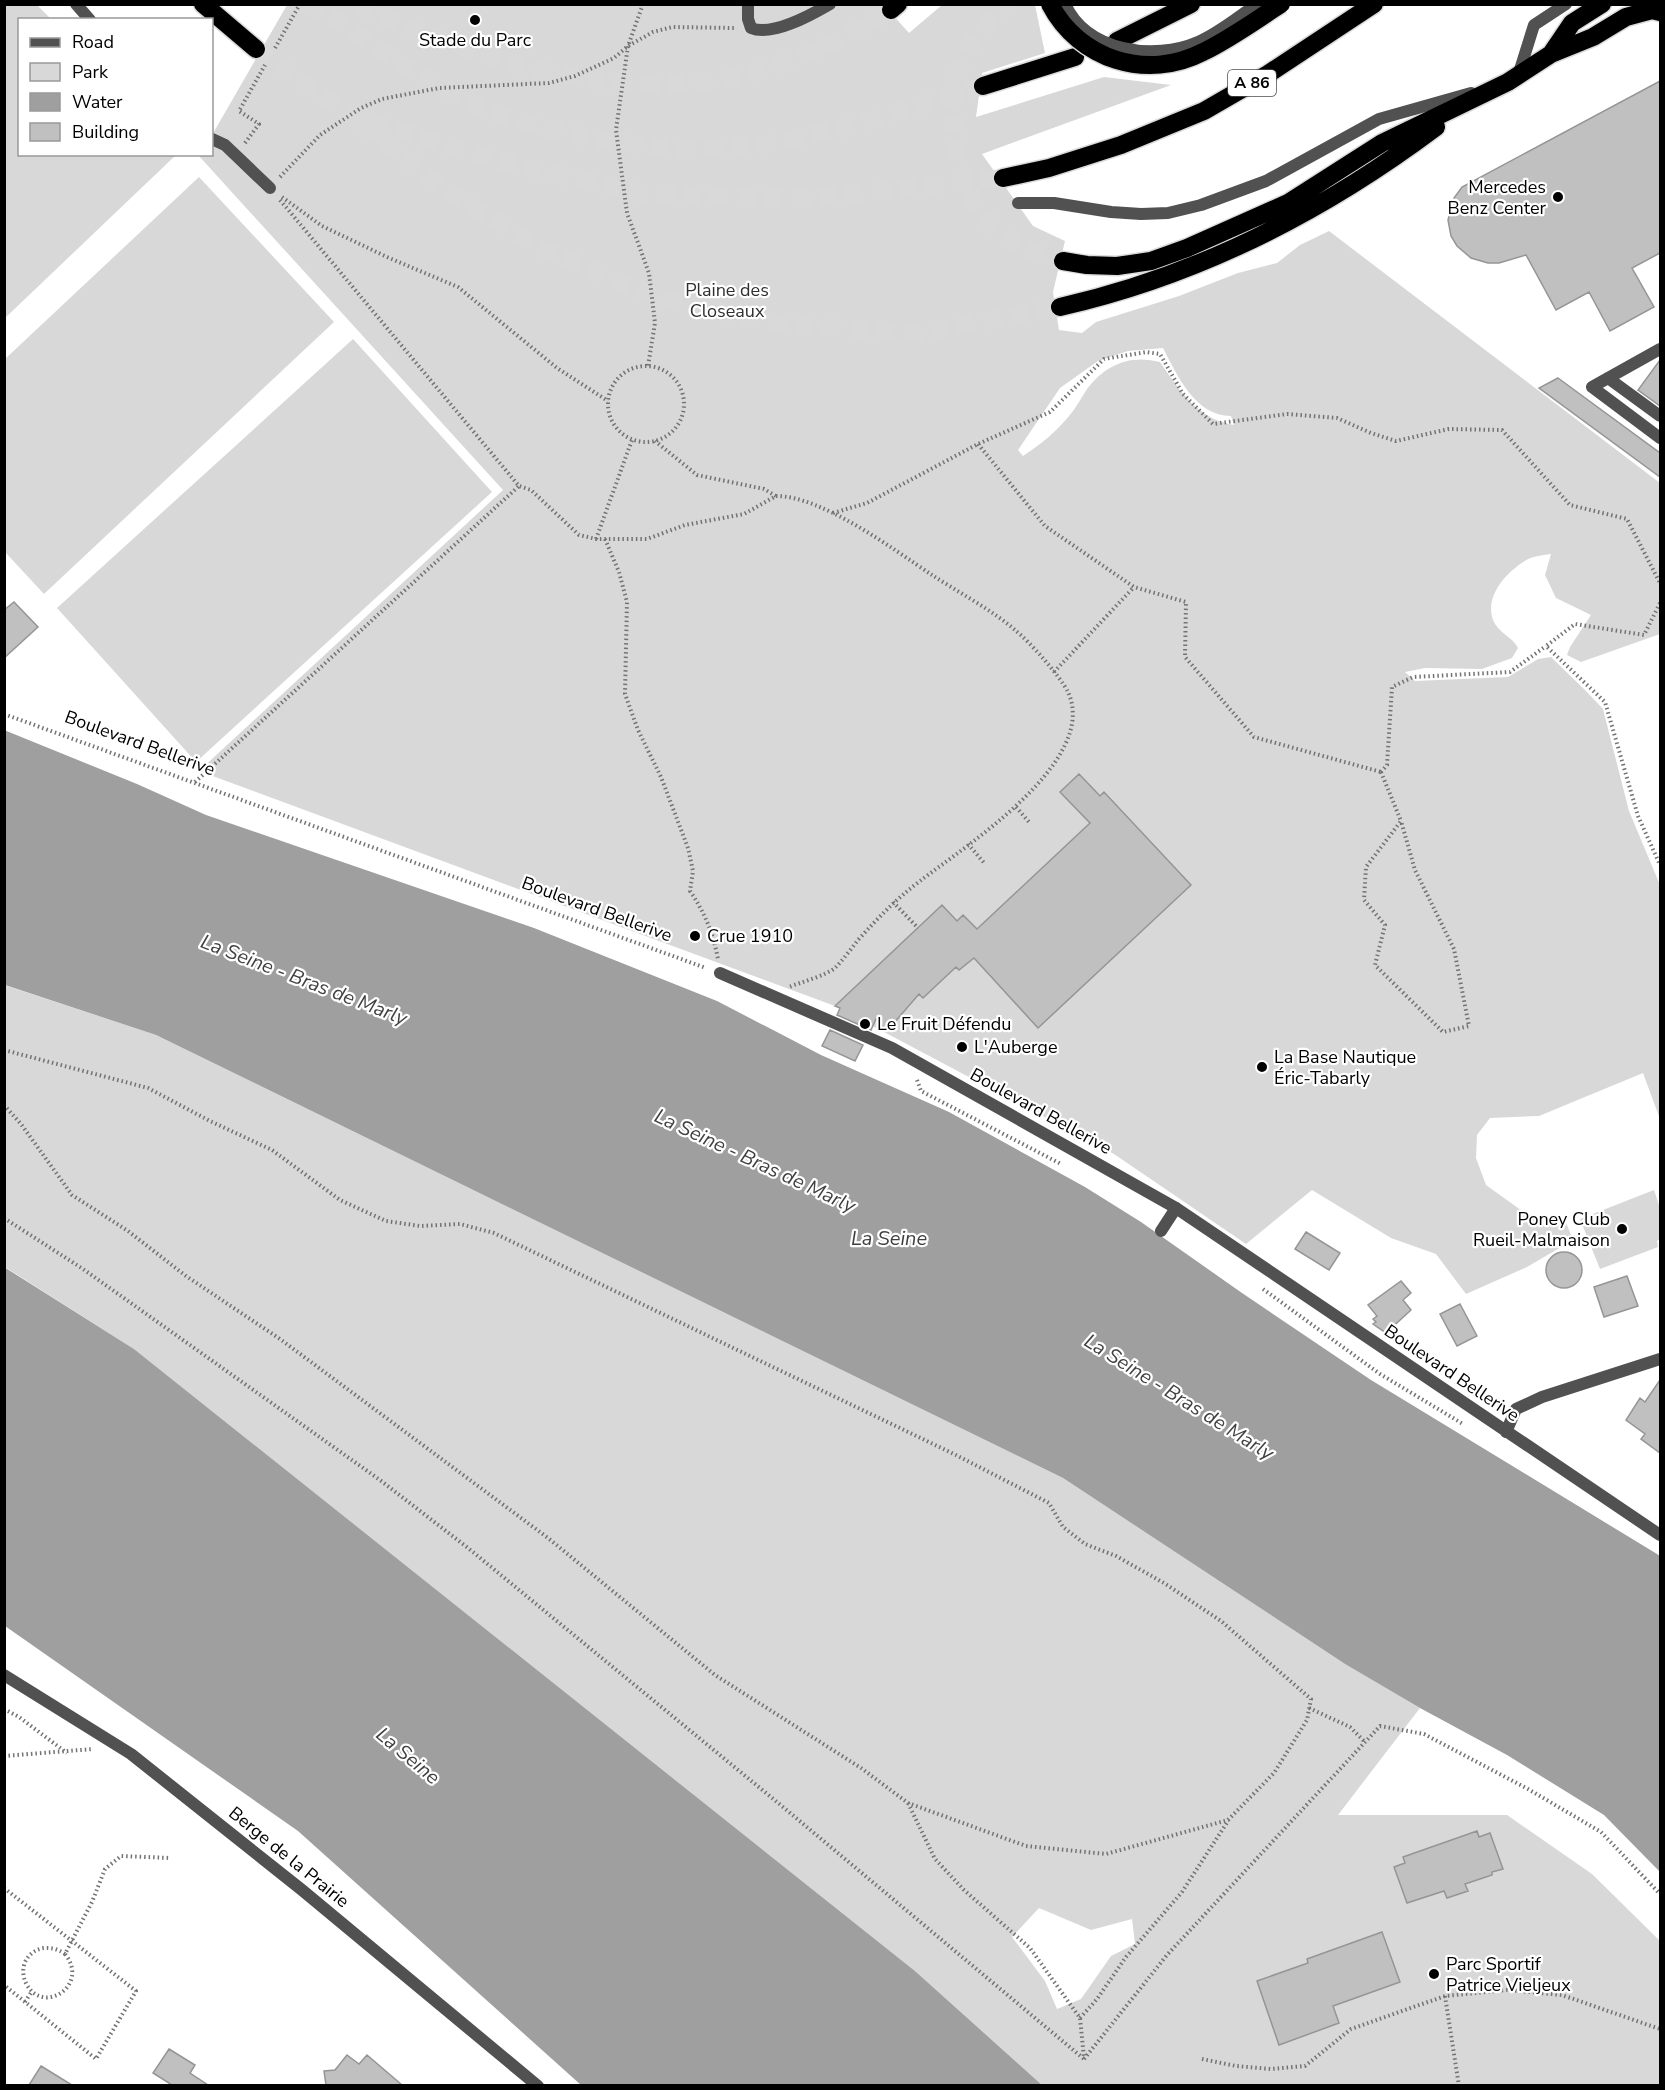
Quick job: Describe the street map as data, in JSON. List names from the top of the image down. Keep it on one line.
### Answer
{"streets":{"highway":["A 86"],"street":["Boulevard Bellerive","Berge de la Prairie"]},"water":["La Seine - Bras de Marly","La Seine"],"parks":["Plaine des Closeaux"],"places":["Stade du Parc","Mercedes Benz Center","Crue 1910","Le Fruit Défendu","L'Auberge","La Base Nautique Éric-Tabarly","Poney Club Rueil-Malmaison","Parc Sportif Patrice Vieljeux"],"legend":["Road","Park","Water","Building"]}
